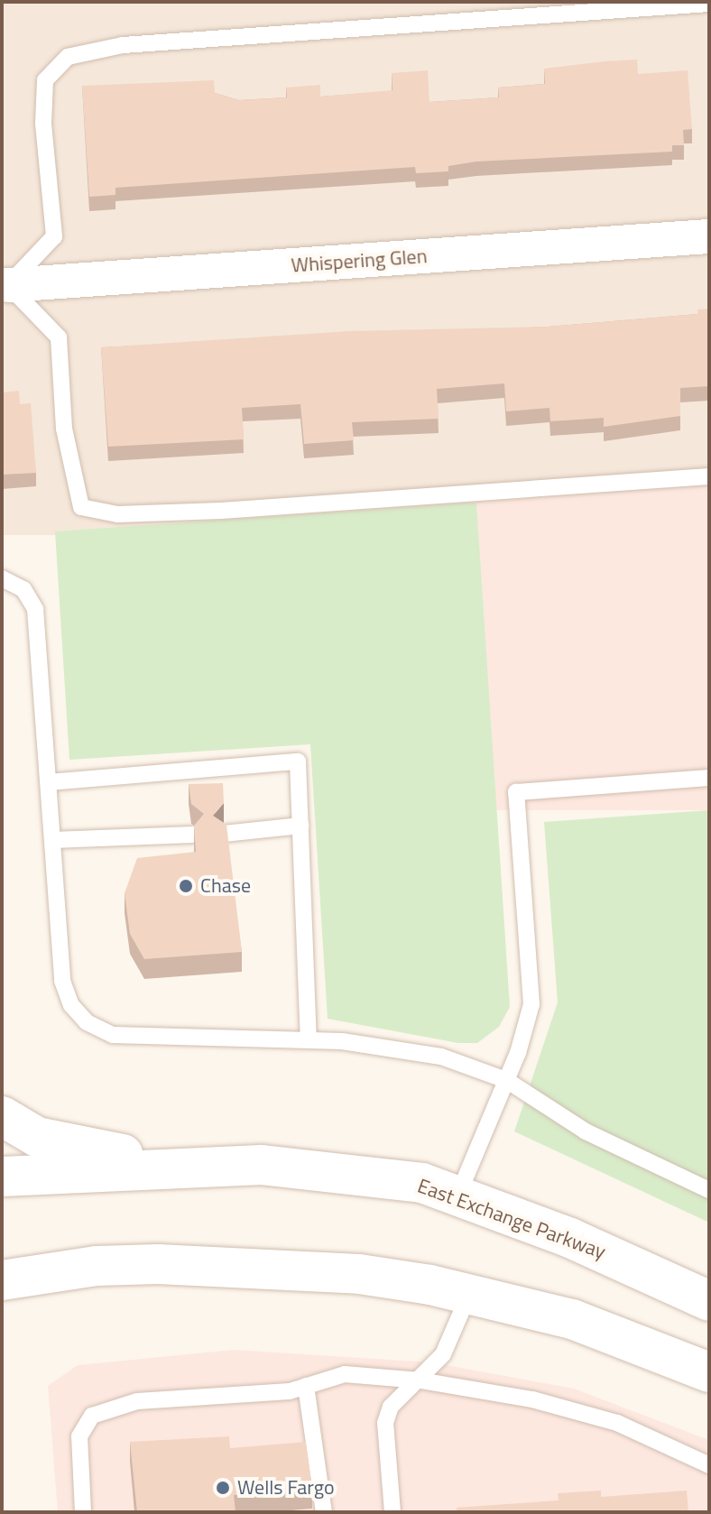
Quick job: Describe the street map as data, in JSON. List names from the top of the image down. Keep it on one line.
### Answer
{"streets":{"street":["Whispering Glen","East Exchange Parkway"]},"places":["Chase","Wells Fargo"]}
